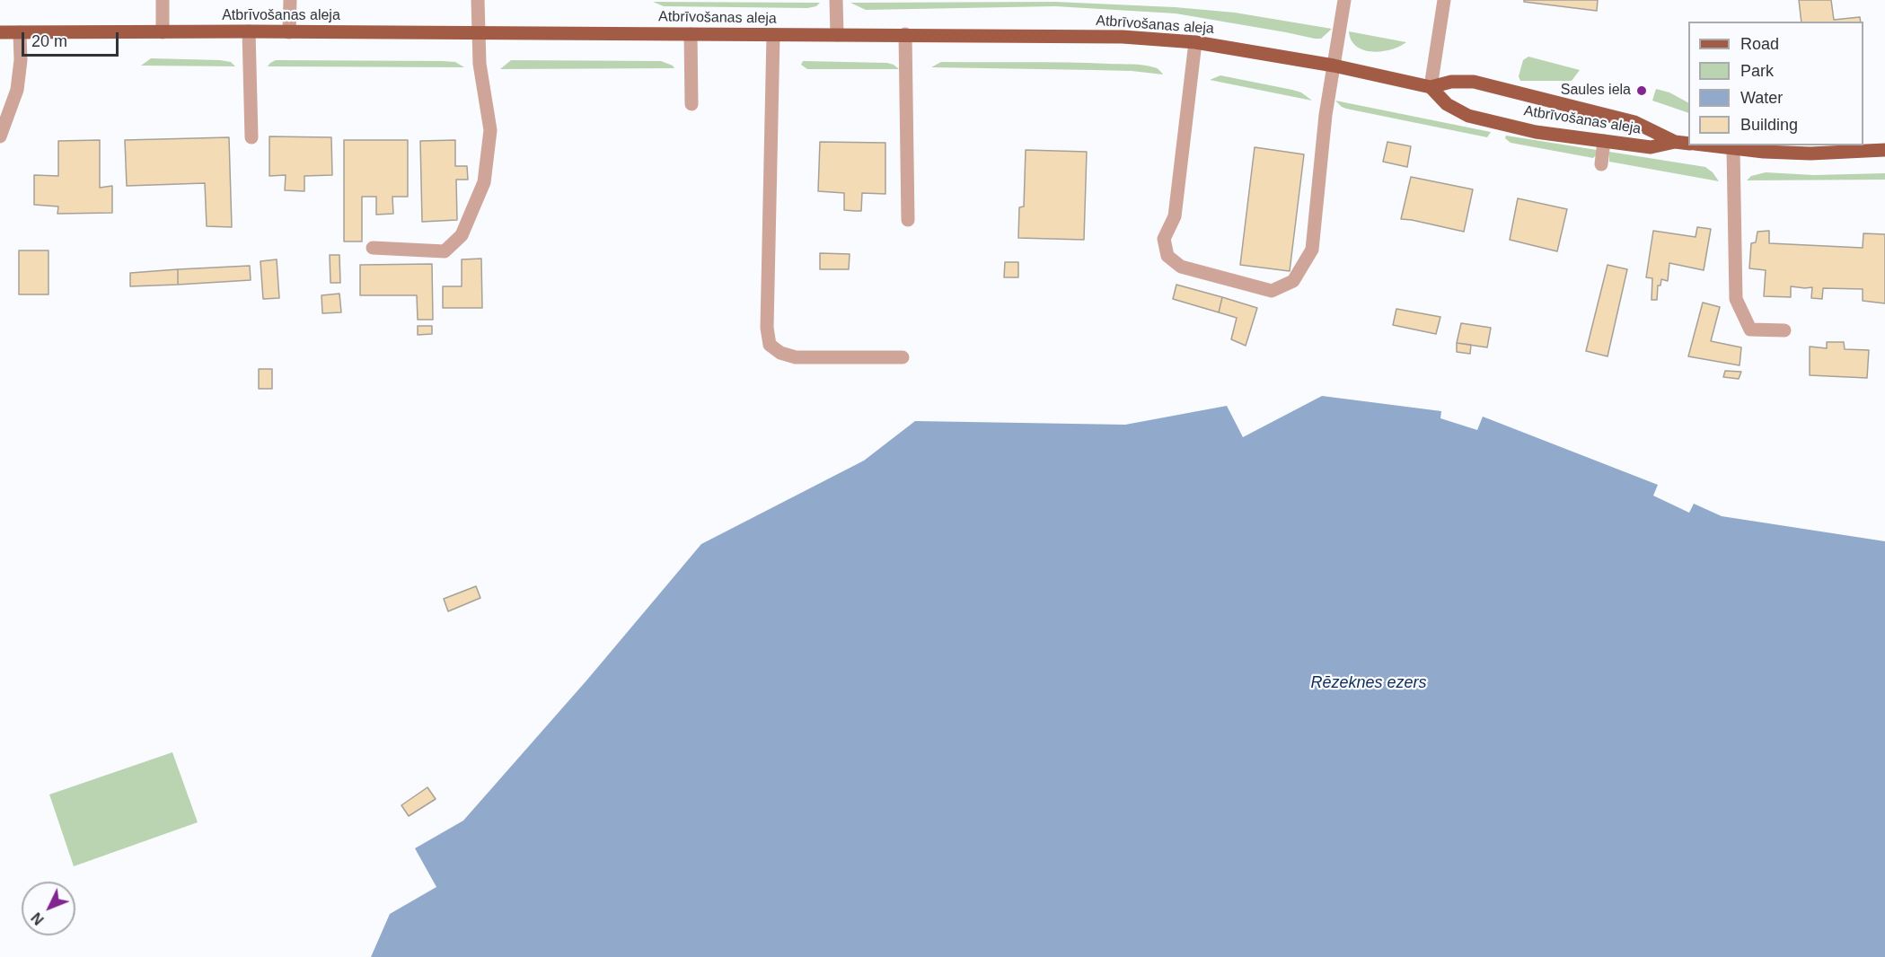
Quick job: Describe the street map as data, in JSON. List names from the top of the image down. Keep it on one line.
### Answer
{"streets":{"main road":["Atbrīvošanas aleja"]},"water":["Rēzeknes ezers"],"places":["Saules iela"],"legend":["Road","Park","Water","Building"],"scale_bar":"20 m","north":"bottom left"}
